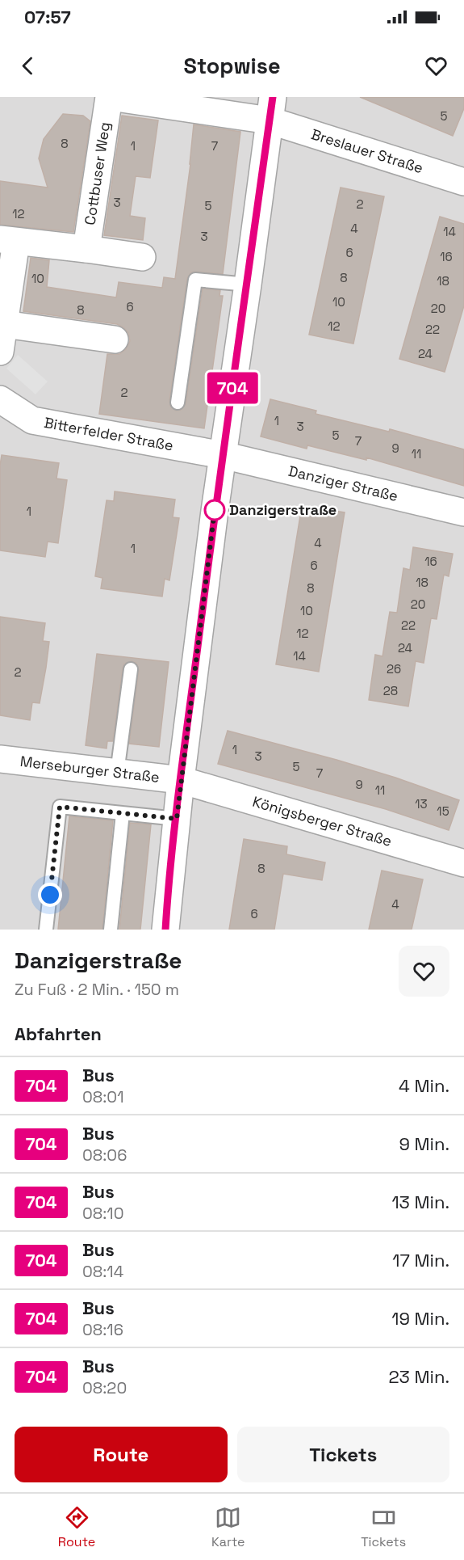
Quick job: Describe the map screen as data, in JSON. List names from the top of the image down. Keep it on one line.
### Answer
{"streets":{"street":["Breslauer Straße","Cottbuser Weg","Bitterfelder Straße","Danziger Straße","Merseburger Straße","Königsberger Straße"]},"crossings":[["Breslauer Straße","Cottbuser Weg"],["Bitterfelder Straße","Danziger Straße"],["Merseburger Straße","Königsberger Straße"]],"places":["Danzigerstraße"],"lines":["bus line 704"],"house_numbers":["5","8","1","7","3","2","5","12","4","14","3","6","16","8","10","18","10","6","20","8","12","22","24","2","1","3","5","7","9","11","1","4","1","16","6","18","8","20","10","22","12","24","14","26","2","28","1","3","5","7","9","11","13","15","8","4","6"],"page":{"status":"07:57","header":"Stopwise","on_map":"704","heading":[["Danzigerstraße","Zu Fuß · 2 Min. · 150 m"],"Abfahrten"],"list":[{"mark":"704","name":"Bus","note":"08:01","value":"4 Min."},{"mark":"704","name":"Bus","note":"08:06","value":"9 Min."},{"mark":"704","name":"Bus","note":"08:10","value":"13 Min."},{"mark":"704","name":"Bus","note":"08:14","value":"17 Min."},{"mark":"704","name":"Bus","note":"08:16","value":"19 Min."},{"mark":"704","name":"Bus","note":"08:20","value":"23 Min."}],"buttons":["Route","Tickets"],"tabs":["Route","Karte","Tickets"]}}
